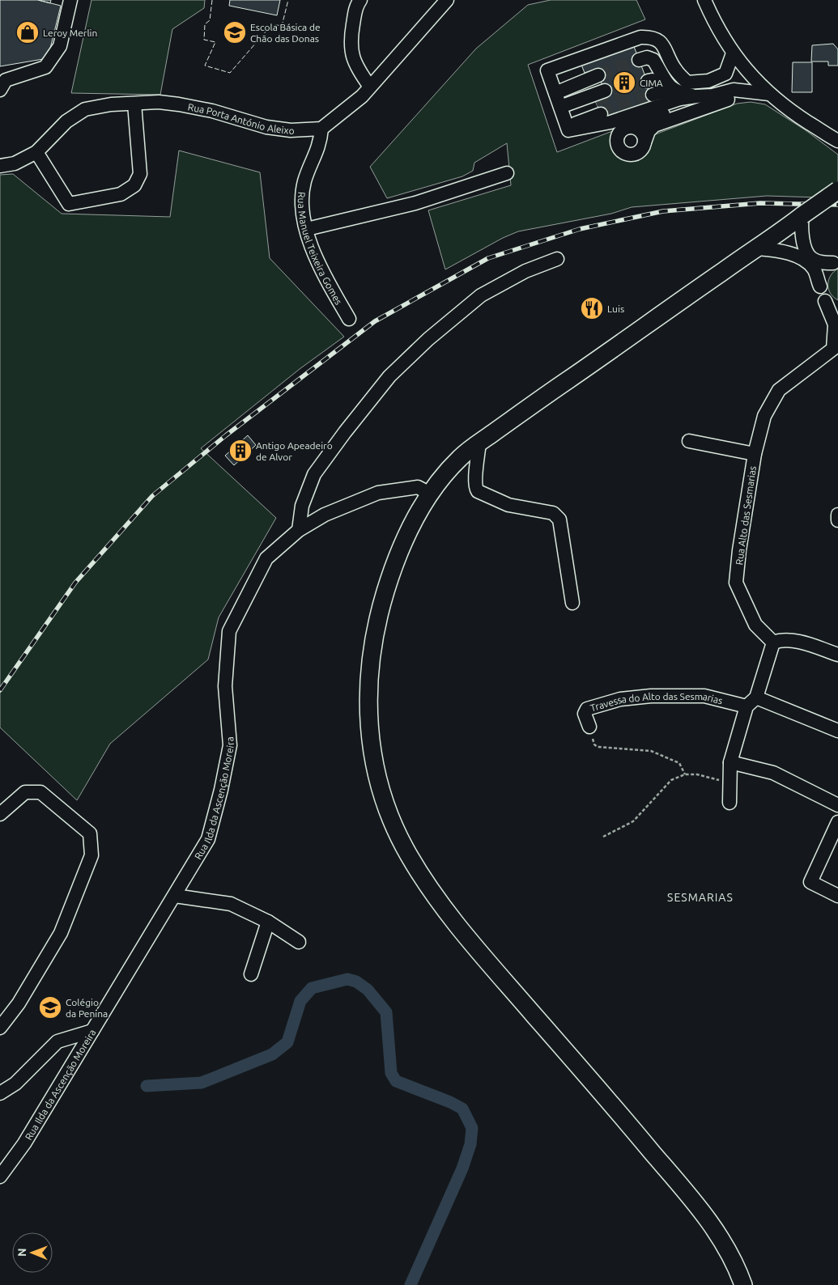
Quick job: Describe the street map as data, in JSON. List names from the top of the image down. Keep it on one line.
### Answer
{"streets":{"street":["Rua Porta António Aleixo","Rua Manuel Teixeira Gomes","Rua Alto das Sesmarias","Travessa do Alto das Sesmarias","Rua Ilda da Ascenção Moreira"]},"crossings":[["Rua Porta António Aleixo","Rua Manuel Teixeira Gomes"]],"districts":["SESMARIAS"],"places":{"shop":["Leroy Merlin"],"school or university":["Escola Básica de Chão das Donas","Colégio da Penina"],"building":["CIMA","Antigo Apeadeiro de Alvor"],"restaurant":["Luis"]},"north":"left"}
